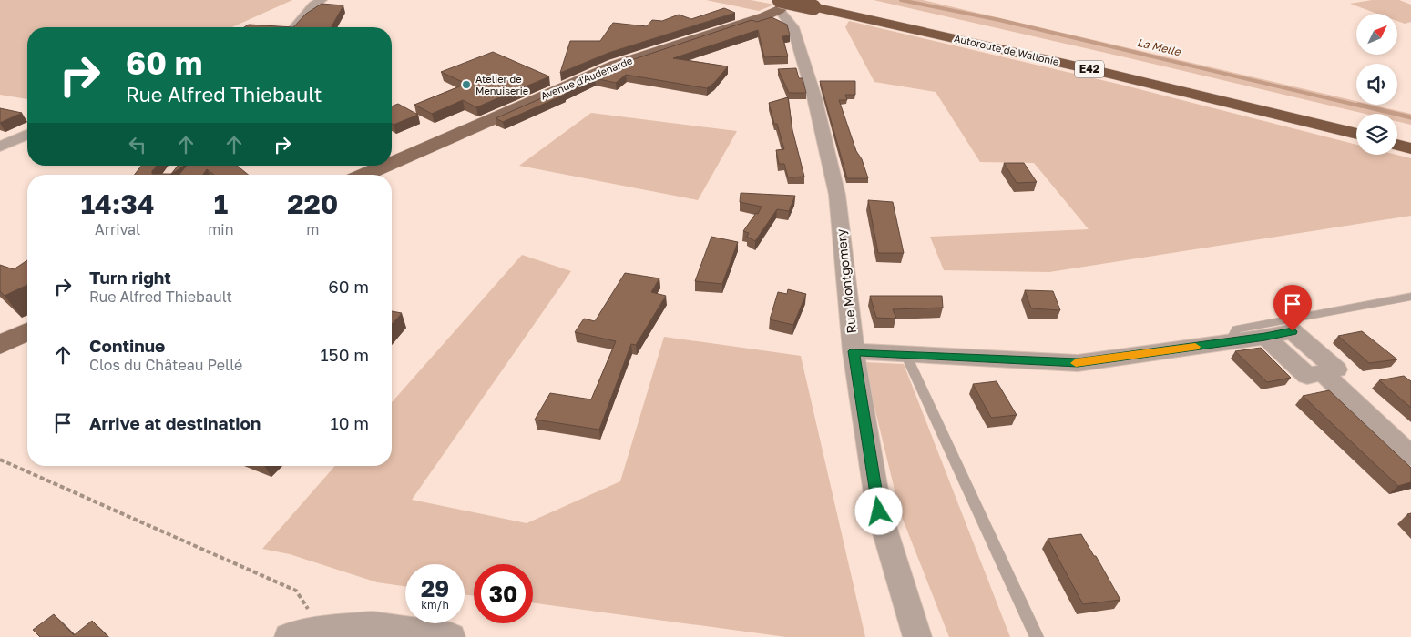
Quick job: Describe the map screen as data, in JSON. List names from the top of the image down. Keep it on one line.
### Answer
{"streets":{"highway":["Autoroute de Wallonie","E42"],"main road":["Avenue d'Audenarde"],"street":["Rue Montgomery"]},"crossings":[["Autoroute de Wallonie","Avenue d'Audenarde"],["Autoroute de Wallonie","Rue Montgomery"],["Avenue d'Audenarde","Rue Montgomery"]],"water":["La Melle"],"places":["Atelier de Menuiserie"],"north":"top right","page":{"turn":["60 m","Rue Alfred Thiebault"],"eta":["14:34","Arrival","1","min","220","m"],"list":[{"name":"Turn right","note":"Rue Alfred Thiebault","value":"60 m"},{"name":"Continue","note":"Clos du Château Pellé","value":"150 m"},{"name":"Arrive at destination","value":"10 m"}],"speed":"29 km/h","limit":"30"}}
